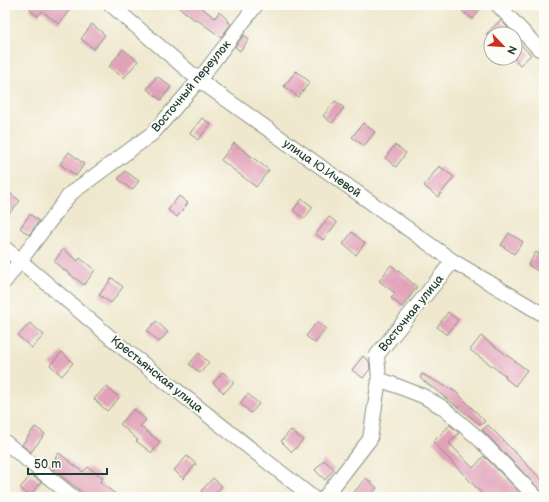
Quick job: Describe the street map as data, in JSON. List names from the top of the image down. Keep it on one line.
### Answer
{"streets":{"street":["Восточный переулок","улица Ю.Ичевой","Восточная улица","Крестьянская улица"]},"crossings":[["Восточный переулок","улица Ю.Ичевой"],["Восточный переулок","Крестьянская улица"],["улица Ю.Ичевой","Восточная улица"]],"scale_bar":"50 m","north":"bottom right"}
